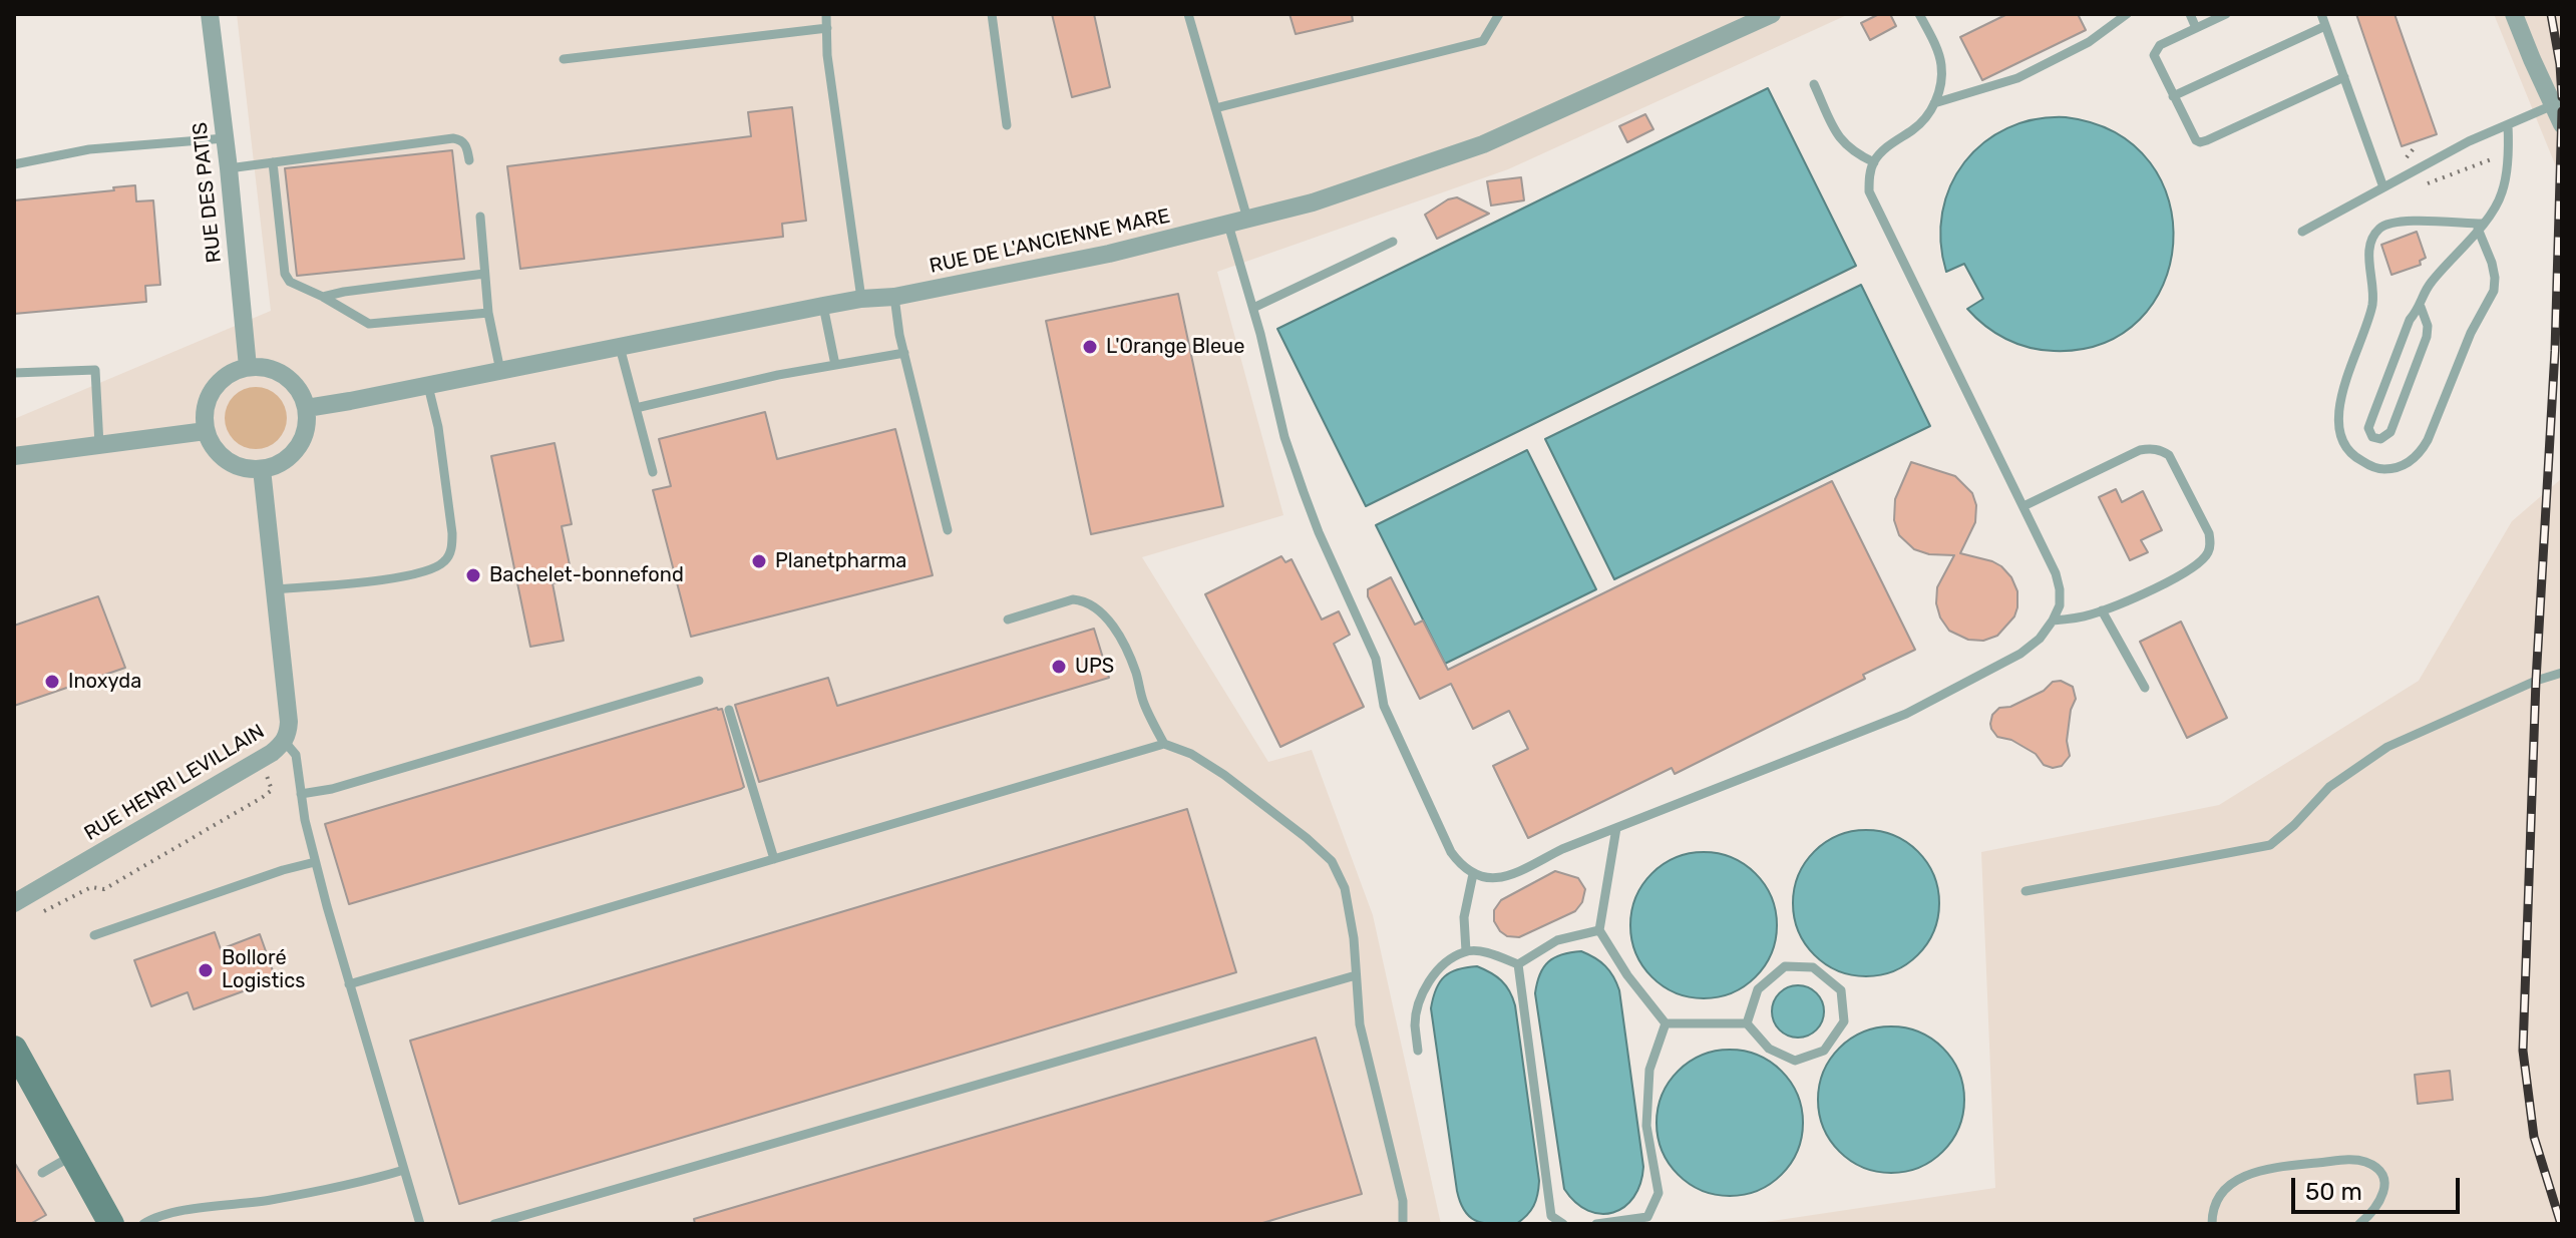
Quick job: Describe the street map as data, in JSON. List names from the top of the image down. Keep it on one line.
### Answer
{"streets":{"street":["RUE DES PATIS","RUE DE L'ANCIENNE MARE","RUE HENRI LEVILLAIN"]},"crossings":[["RUE DES PATIS","RUE DE L'ANCIENNE MARE"],["RUE DES PATIS","RUE HENRI LEVILLAIN"],["RUE DE L'ANCIENNE MARE","RUE HENRI LEVILLAIN"]],"places":["L'Orange Bleue","Planetpharma","Bachelet-bonnefond","UPS","Inoxyda","Bolloré Logistics"],"scale_bar":"50 m"}
